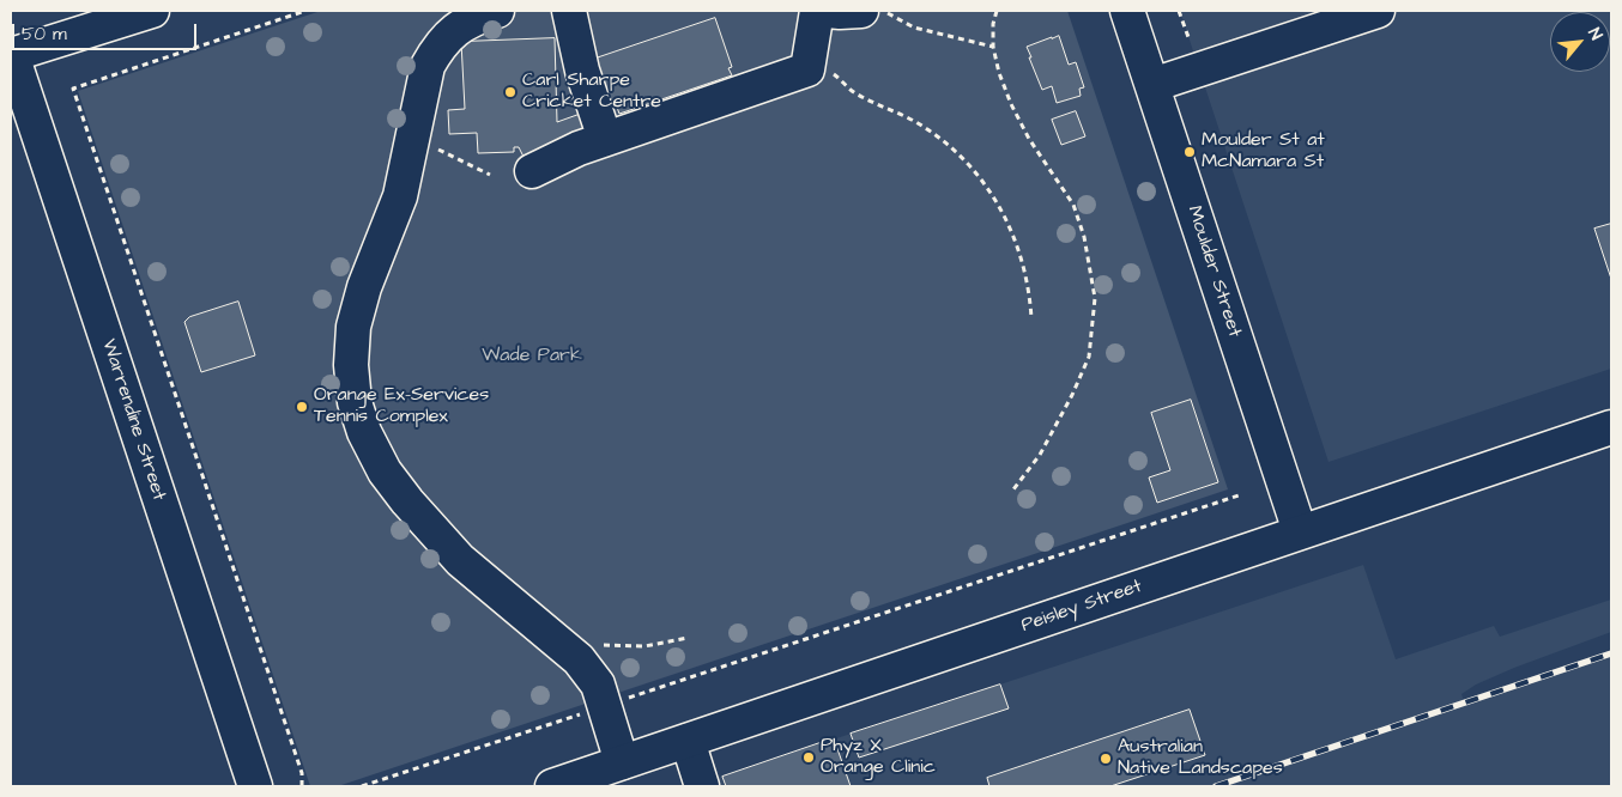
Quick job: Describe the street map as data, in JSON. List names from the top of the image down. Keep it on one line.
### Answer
{"streets":{"street":["Moulder Street","Warrendine Street","Peisley Street"]},"crossings":[["Moulder Street","Peisley Street"]],"parks":["Wade Park"],"places":["Carl Sharpe Cricket Centre","Moulder St at McNamara St","Orange Ex-Services Tennis Complex","Phyz X Orange Clinic","Australian Native Landscapes"],"scale_bar":"50 m","north":"top right"}
